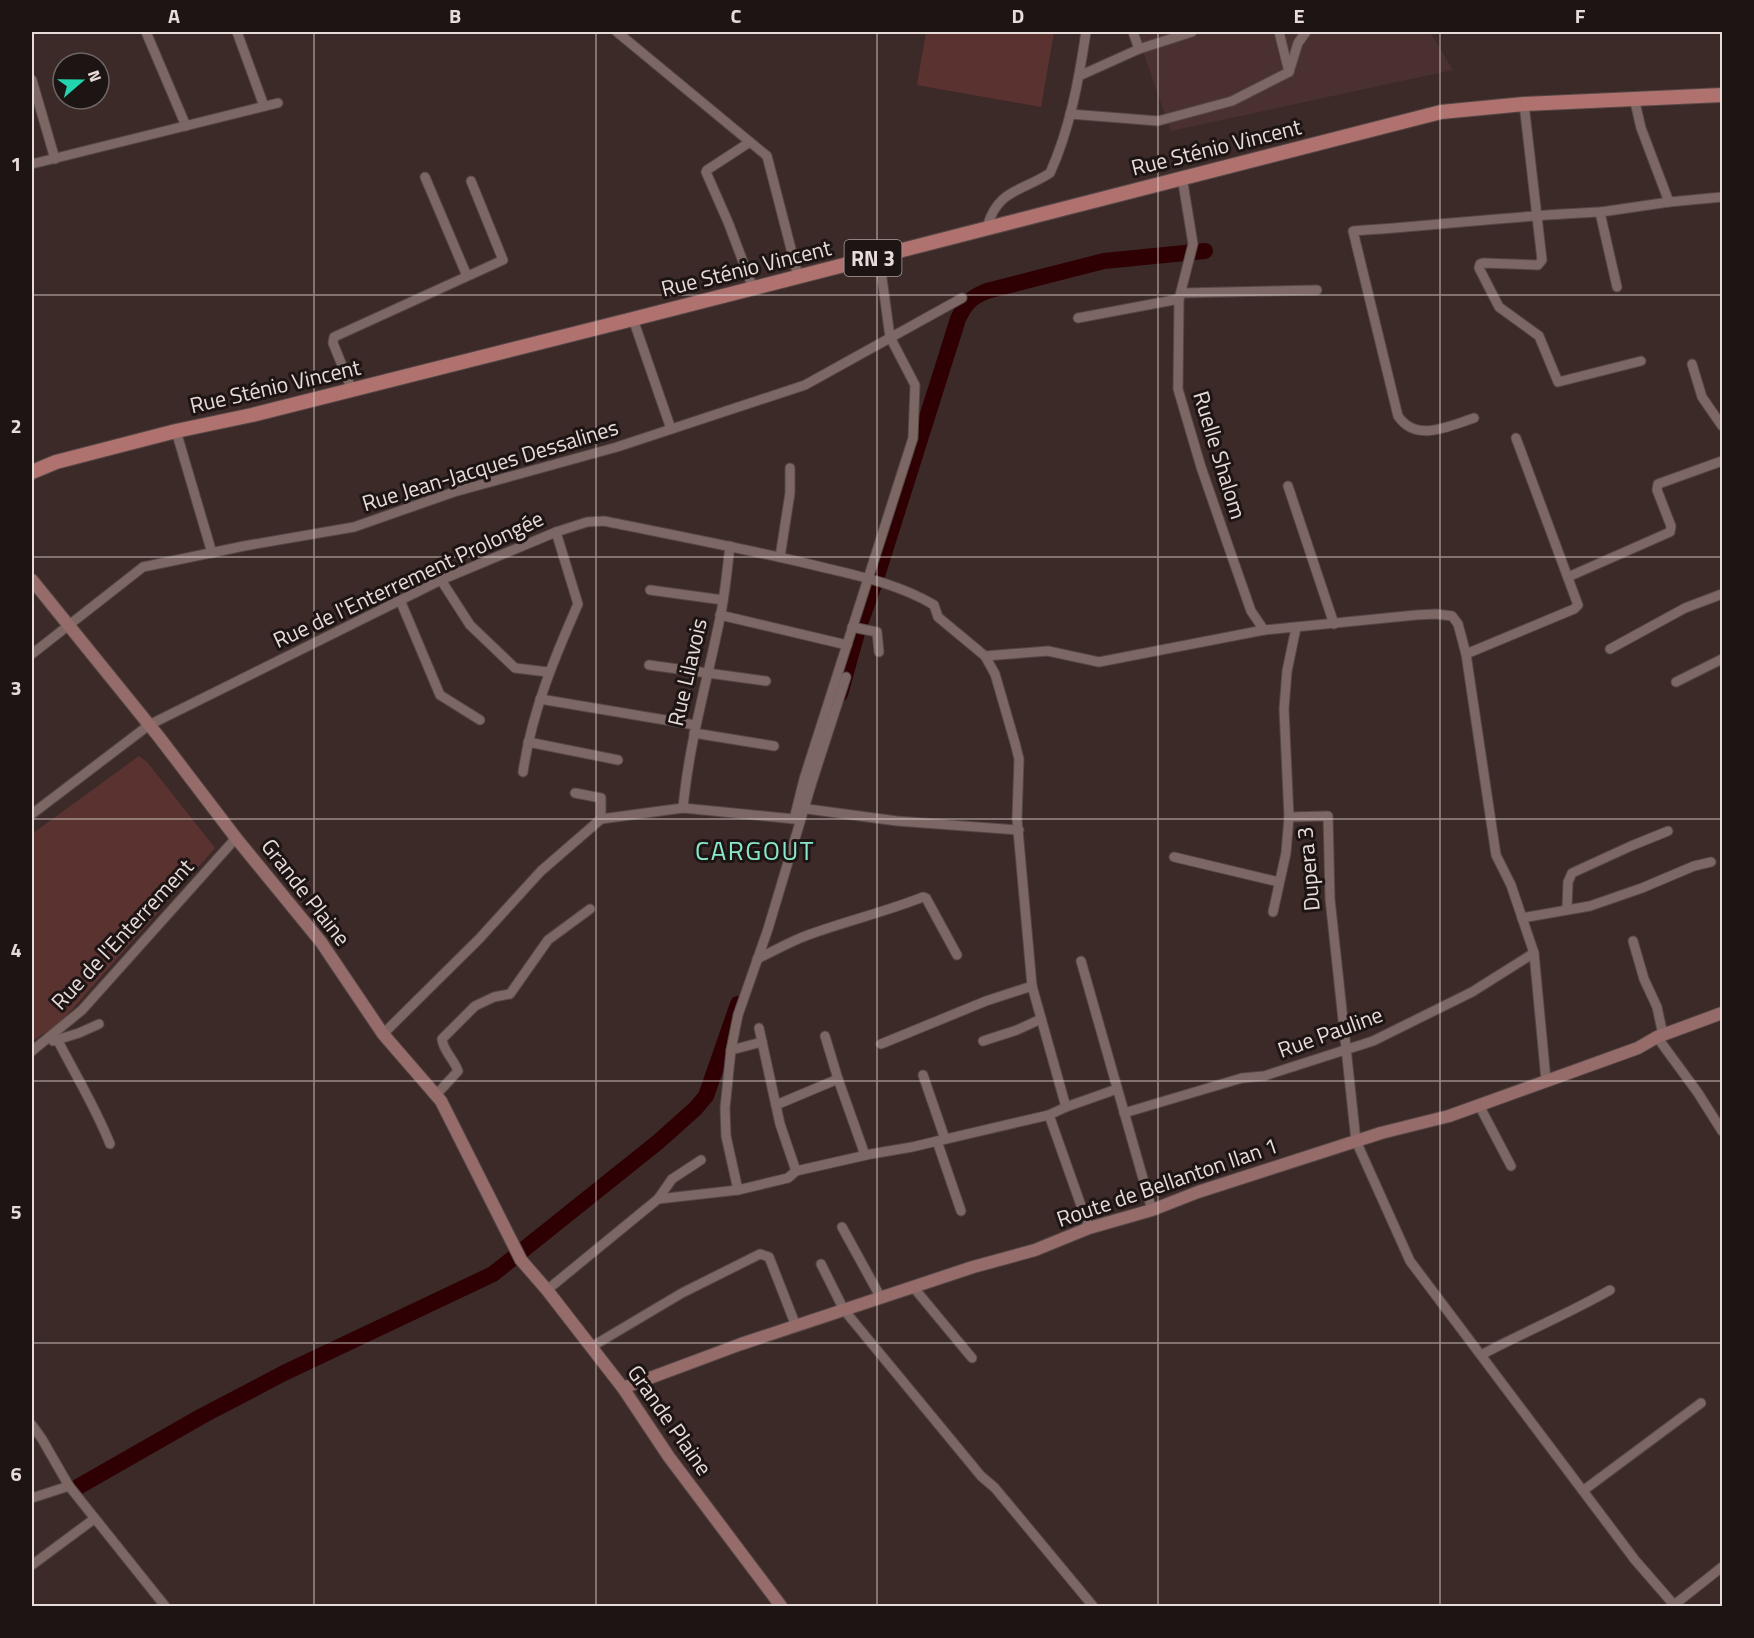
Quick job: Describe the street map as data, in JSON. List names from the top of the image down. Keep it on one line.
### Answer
{"streets":{"main road":["Rue Sténio Vincent","RN 3"],"street":["Ruelle Shalom","Rue Jean-Jacques Dessalines","Rue de l'Enterrement Prolongée","Rue Lilavois","Dupera 3","Grande Plaine","Rue de l'Enterrement","Rue Pauline","Route de Bellanton Ilan 1"]},"crossings":[["Rue Sténio Vincent","Ruelle Shalom"],["Rue Jean-Jacques Dessalines","Grande Plaine"],["Rue de l'Enterrement Prolongée","Rue Lilavois"],["Rue de l'Enterrement Prolongée","Grande Plaine"],["Dupera 3","Rue Pauline"],["Dupera 3","Route de Bellanton Ilan 1"],["Grande Plaine","Rue de l'Enterrement"],["Grande Plaine","Route de Bellanton Ilan 1"]],"districts":["CARGOUT"],"north":"right","grid":{"columns":["A","B","C","D","E","F"],"rows":["1","2","3","4","5","6"]}}
